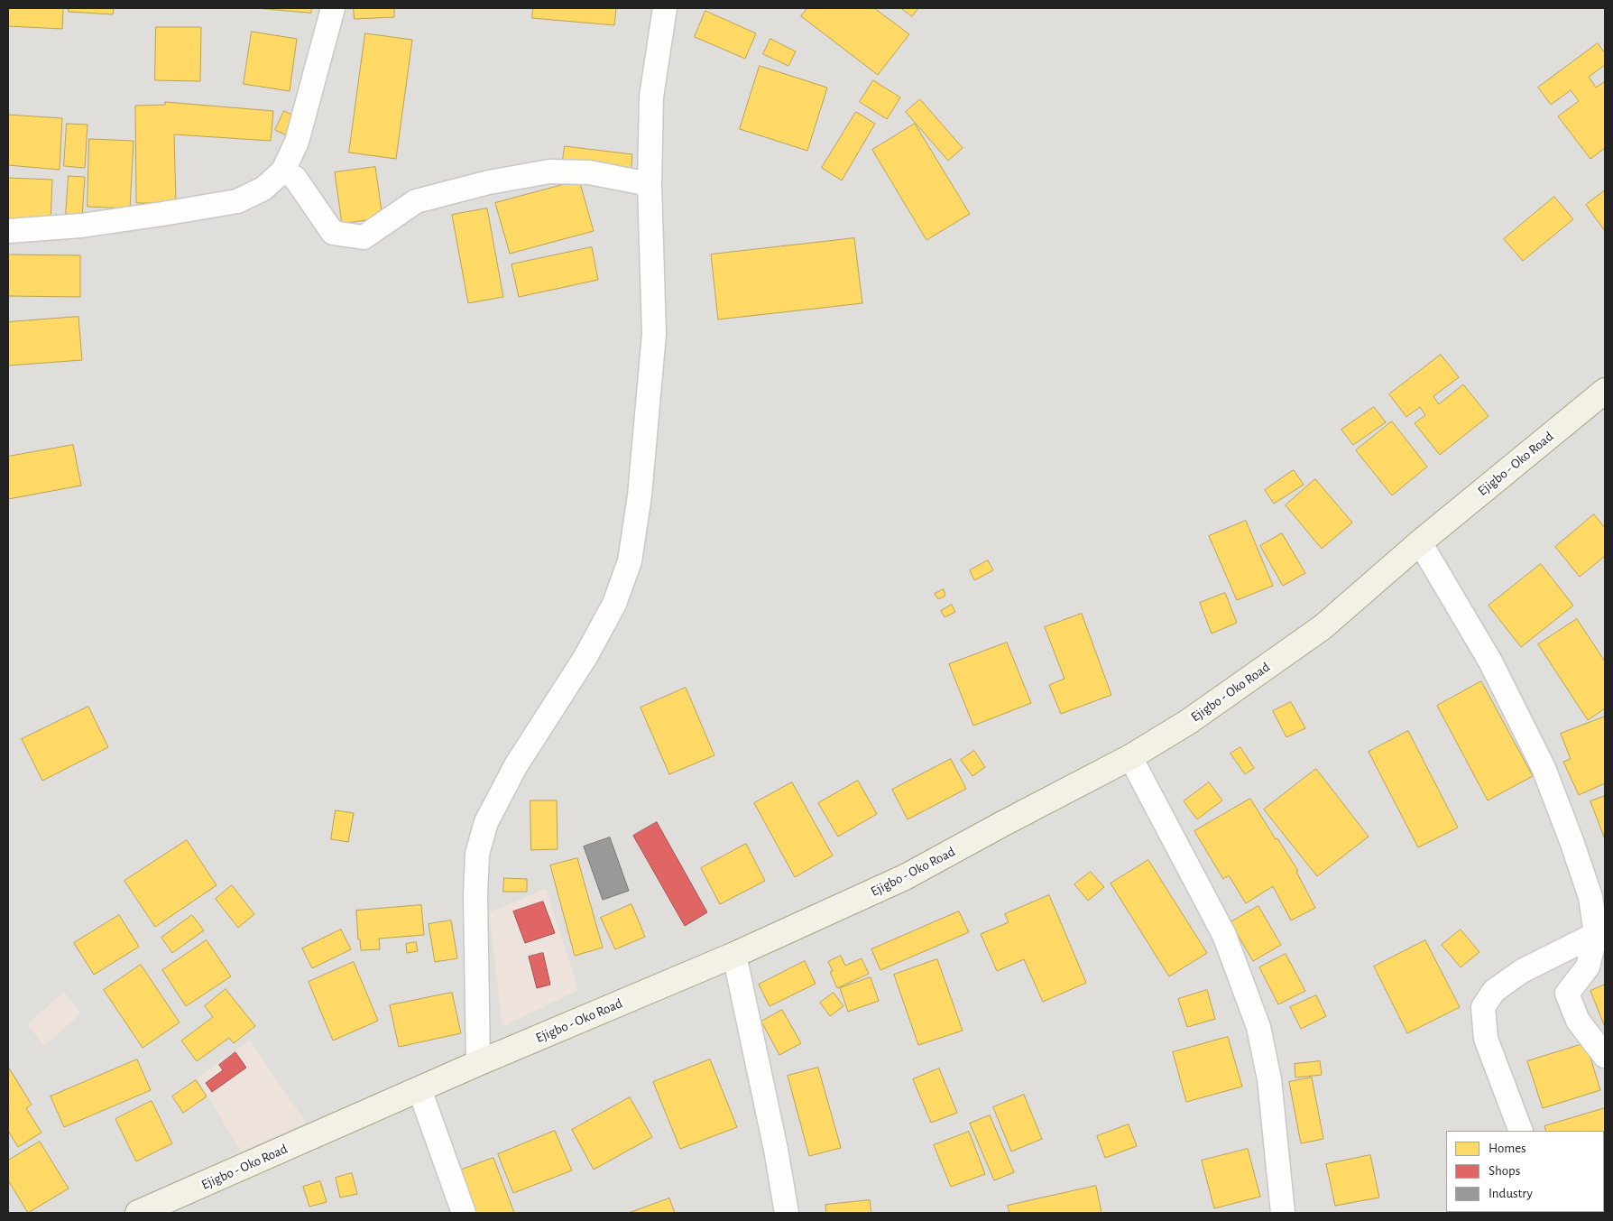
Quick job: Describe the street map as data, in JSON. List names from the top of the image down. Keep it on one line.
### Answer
{"streets":{"main road":["Ejigbo - Oko Road"]},"legend":["Homes","Shops","Industry"]}
